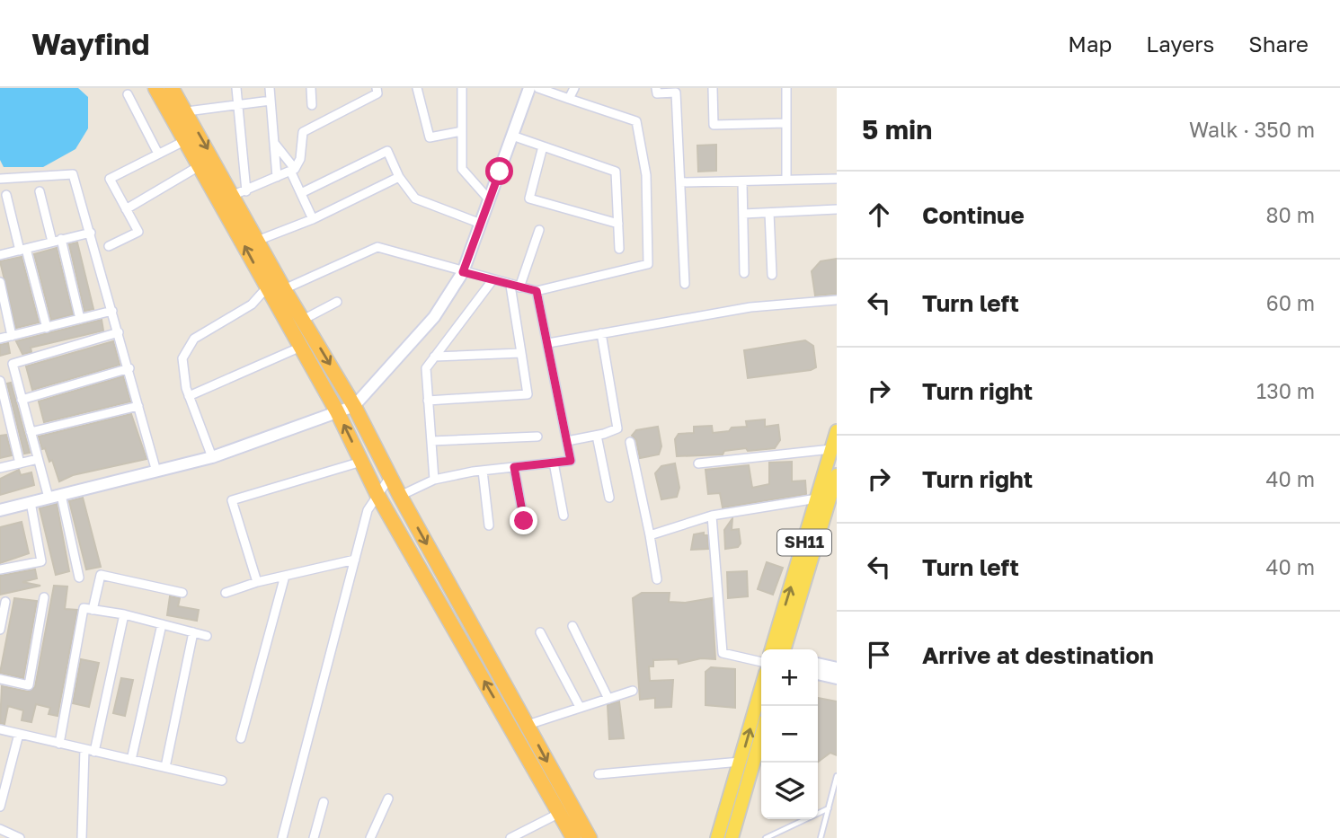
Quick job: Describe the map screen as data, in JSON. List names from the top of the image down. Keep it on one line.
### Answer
{"streets":{"main road":["SH11"]},"page":{"header":"Wayfind","nav":["Map","Layers","Share"],"heading":["5 min","Walk · 350 m"],"list":[["Continue","80 m"],["Turn left","60 m"],["Turn right","130 m"],["Turn right","40 m"],["Turn left","40 m"],"Arrive at destination"],"map_buttons":["+","−"]}}
